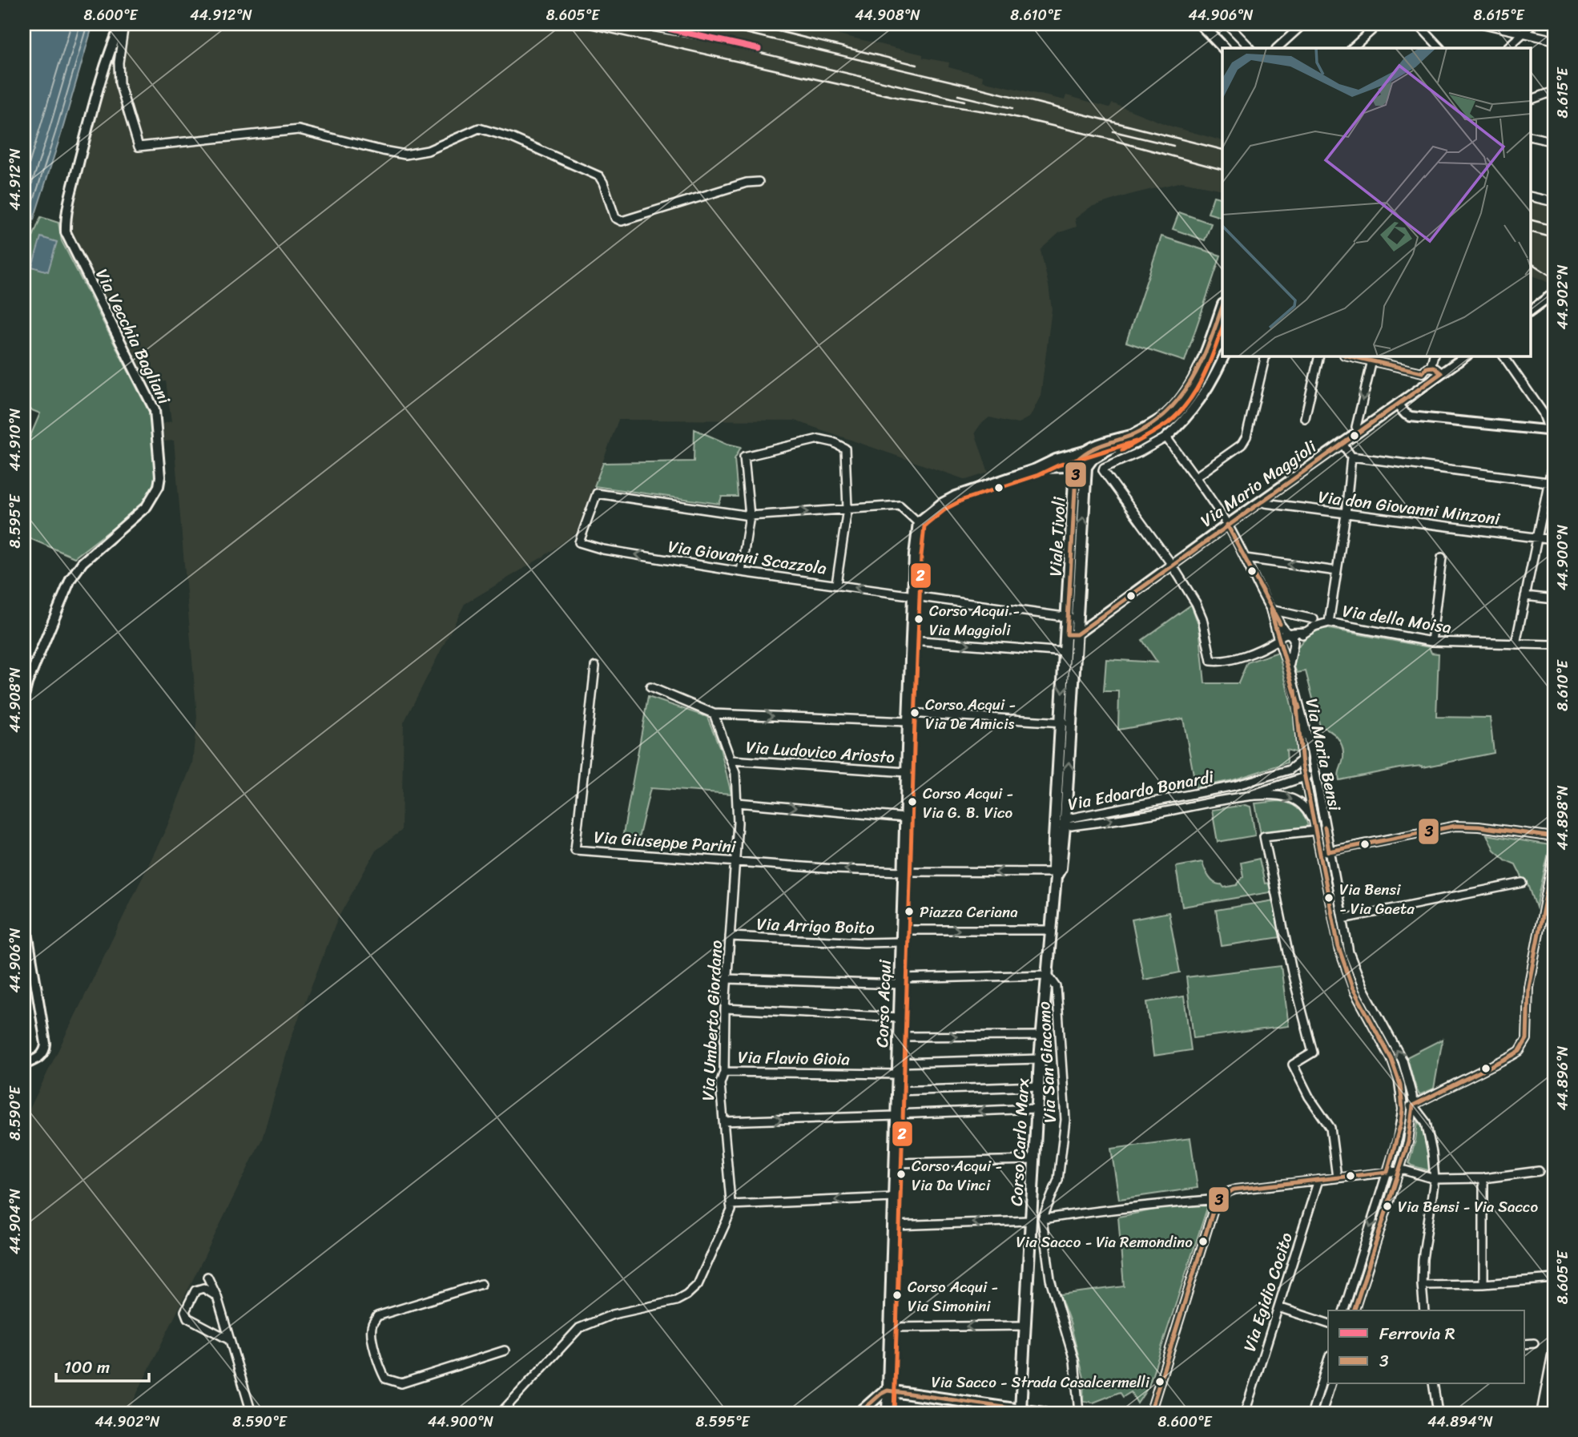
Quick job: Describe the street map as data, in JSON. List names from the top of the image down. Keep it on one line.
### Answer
{"streets":{"main road":["Viale Tivoli","Corso Carlo Marx"],"street":["Via Vecchia Bagliani","Via Mario Maggioli","Via don Giovanni Minzoni","Via Giovanni Scazzola","Via della Moisa","Via Ludovico Ariosto","Via Maria Bensi","Via Edoardo Bonardi","Via Giuseppe Parini","Via Arrigo Boito","Corso Acqui","Via Umberto Giordano","Via Flavio Gioia","Via San Giacomo","Via Egidio Cocito"]},"crossings":[["Via Mario Maggioli","Via don Giovanni Minzoni"],["Via Mario Maggioli","Viale Tivoli"],["Via Mario Maggioli","Corso Carlo Marx"],["Viale Tivoli","Corso Carlo Marx"],["Via Giovanni Scazzola","Corso Acqui"],["Via Ludovico Ariosto","Corso Acqui"],["Via Ludovico Ariosto","Via Umberto Giordano"],["Via Maria Bensi","Via Edoardo Bonardi"],["Via Edoardo Bonardi","Corso Carlo Marx"],["Via Giuseppe Parini","Corso Acqui"],["Via Giuseppe Parini","Via Umberto Giordano"],["Via Giuseppe Parini","Corso Carlo Marx"],["Via Arrigo Boito","Corso Acqui"],["Via Arrigo Boito","Via Umberto Giordano"],["Corso Acqui","Via Flavio Gioia"],["Via Umberto Giordano","Via Flavio Gioia"],["Via San Giacomo","Corso Carlo Marx"]],"places":["Corso Acqui - Via Maggioli","Corso Acqui - Via De Amicis","Corso Acqui - Via G. B. Vico","Via Bensi - Via Gaeta","Piazza Ceriana","Corso Acqui - Via Da Vinci","Via Bensi - Via Sacco","Via Sacco - Via Remondino","Corso Acqui - Via Simonini","Via Sacco - Strada Casalcermelli"],"lines":["rail line R","transit line 3","transit line 2"],"legend":["Ferrovia R","3"],"scale_bar":"100 m","coordinates":["8.600°E","44.912°N","8.605°E","44.908°N","8.610°E","44.906°N","8.615°E","44.902°N","44.910°N","8.595°E","44.900°N","44.898°N","44.896°N","8.590°E","44.904°N","44.894°N"]}
